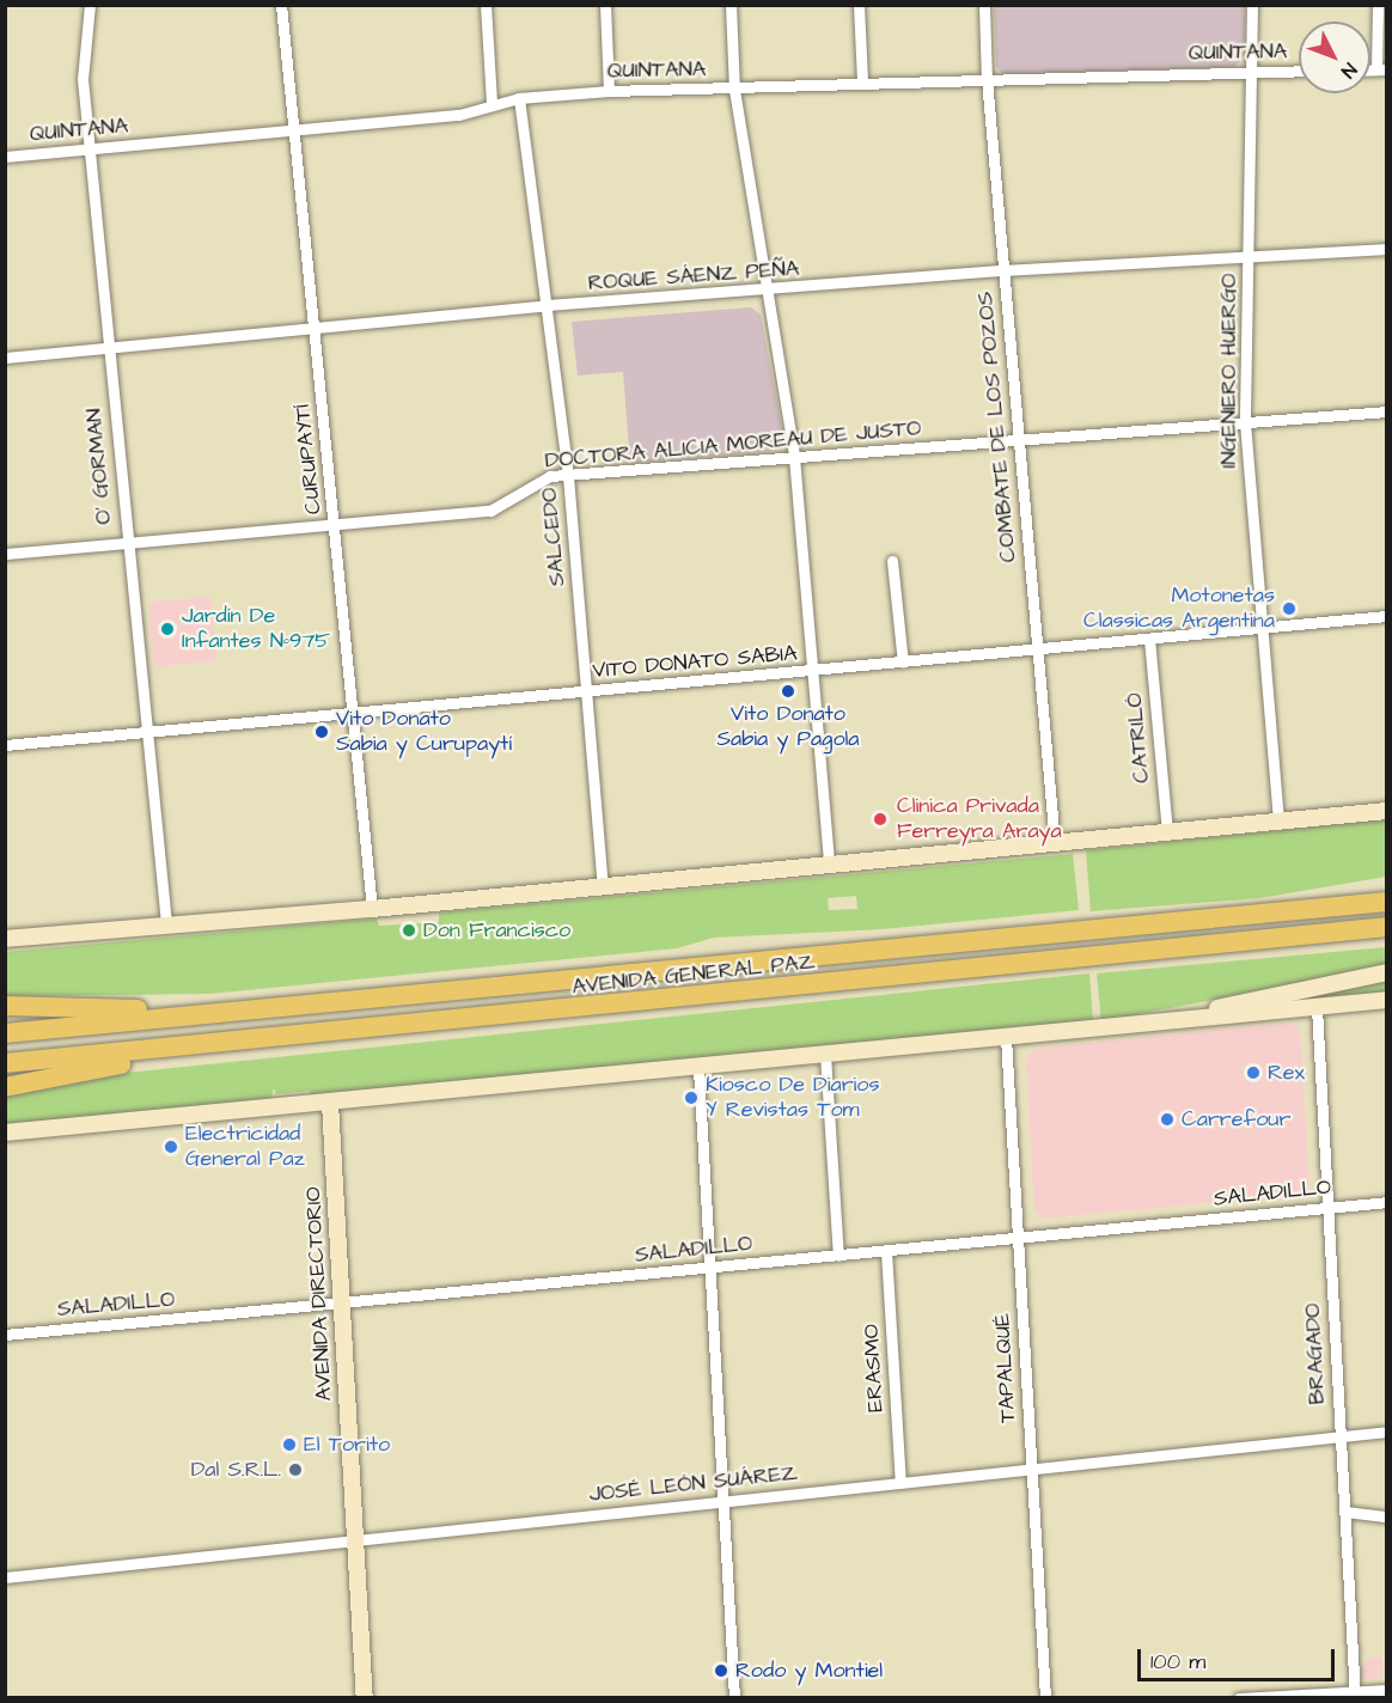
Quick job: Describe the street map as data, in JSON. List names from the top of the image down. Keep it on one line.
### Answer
{"streets":{"highway":["AVENIDA GENERAL PAZ"],"street":["QUINTANA","ROQUE SÁENZ PEÑA","INGENIERO HUERGO","COMBATE DE LOS POZOS","DOCTORA ALICIA MOREAU DE JUSTO","CURUPAYTÍ","O' GORMAN","SALCEDO","VITO DONATO SABIA","CATRILÓ","SALADILLO","AVENIDA DIRECTORIO","BRAGADO","ERASMO","TAPALQUÉ","JOSÉ LEÓN SUÁREZ"]},"crossings":[["QUINTANA","INGENIERO HUERGO"],["QUINTANA","COMBATE DE LOS POZOS"],["QUINTANA","CURUPAYTÍ"],["QUINTANA","O' GORMAN"],["QUINTANA","SALCEDO"],["ROQUE SÁENZ PEÑA","INGENIERO HUERGO"],["ROQUE SÁENZ PEÑA","COMBATE DE LOS POZOS"],["ROQUE SÁENZ PEÑA","CURUPAYTÍ"],["ROQUE SÁENZ PEÑA","O' GORMAN"],["ROQUE SÁENZ PEÑA","SALCEDO"],["INGENIERO HUERGO","DOCTORA ALICIA MOREAU DE JUSTO"],["INGENIERO HUERGO","VITO DONATO SABIA"],["COMBATE DE LOS POZOS","DOCTORA ALICIA MOREAU DE JUSTO"],["COMBATE DE LOS POZOS","VITO DONATO SABIA"],["DOCTORA ALICIA MOREAU DE JUSTO","CURUPAYTÍ"],["DOCTORA ALICIA MOREAU DE JUSTO","O' GORMAN"],["DOCTORA ALICIA MOREAU DE JUSTO","SALCEDO"],["CURUPAYTÍ","VITO DONATO SABIA"],["O' GORMAN","VITO DONATO SABIA"],["SALCEDO","VITO DONATO SABIA"],["VITO DONATO SABIA","CATRILÓ"],["SALADILLO","AVENIDA DIRECTORIO"],["SALADILLO","BRAGADO"],["SALADILLO","ERASMO"],["SALADILLO","TAPALQUÉ"],["AVENIDA DIRECTORIO","JOSÉ LEÓN SUÁREZ"],["BRAGADO","JOSÉ LEÓN SUÁREZ"],["ERASMO","JOSÉ LEÓN SUÁREZ"],["TAPALQUÉ","JOSÉ LEÓN SUÁREZ"]],"places":["Motonetas Classicas Argentina","Jardín De Infantes Nº975","Vito Donato Sabia y Pagola","Vito Donato Sabia y Curupaytí","Clinica Privada Ferreyra Araya","Don Francisco","Rex","Kiosco De Diarios Y Revistas Tom","Carrefour","Electricidad General Paz","El Torito","Dal S.R.L.","Rodo y Montiel"],"scale_bar":"100 m","north":"bottom right"}
